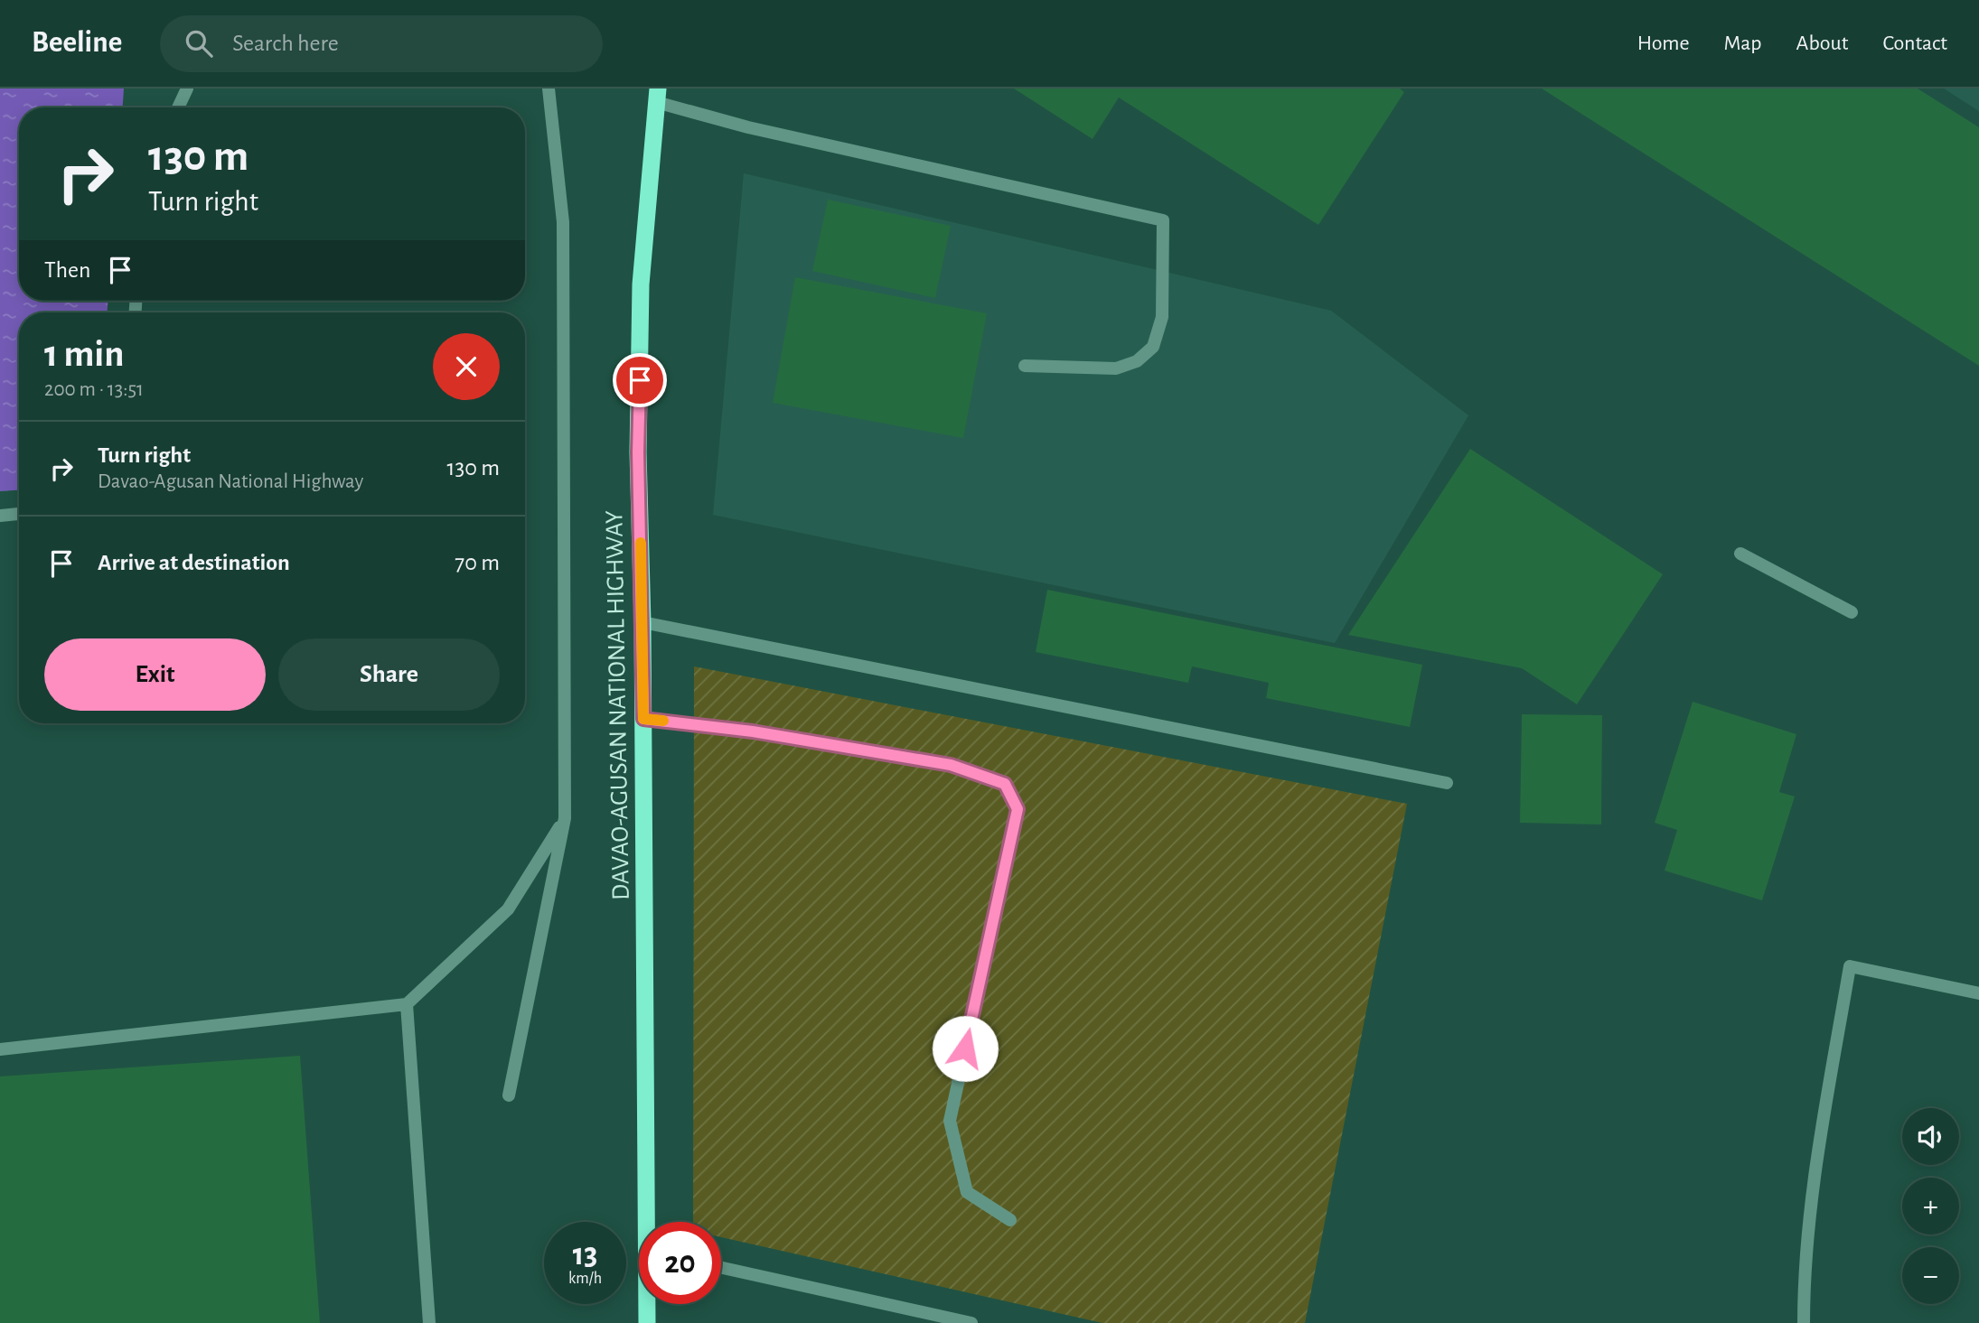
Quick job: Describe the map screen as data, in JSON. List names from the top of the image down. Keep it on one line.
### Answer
{"streets":{"highway":["DAVAO-AGUSAN NATIONAL HIGHWAY"]},"page":{"header":"Beeline","search":"Search here","nav":["Home","Map","About","Contact"],"turn":["130 m","Turn right"],"then":"Then","heading":["1 min","200 m · 13:51"],"list":[{"name":"Turn right","note":"Davao-Agusan National Highway","value":"130 m"},{"name":"Arrive at destination","value":"70 m"}],"buttons":["Exit","Share"],"map_buttons":["+","−"],"speed":"13 km/h","limit":"20"}}
